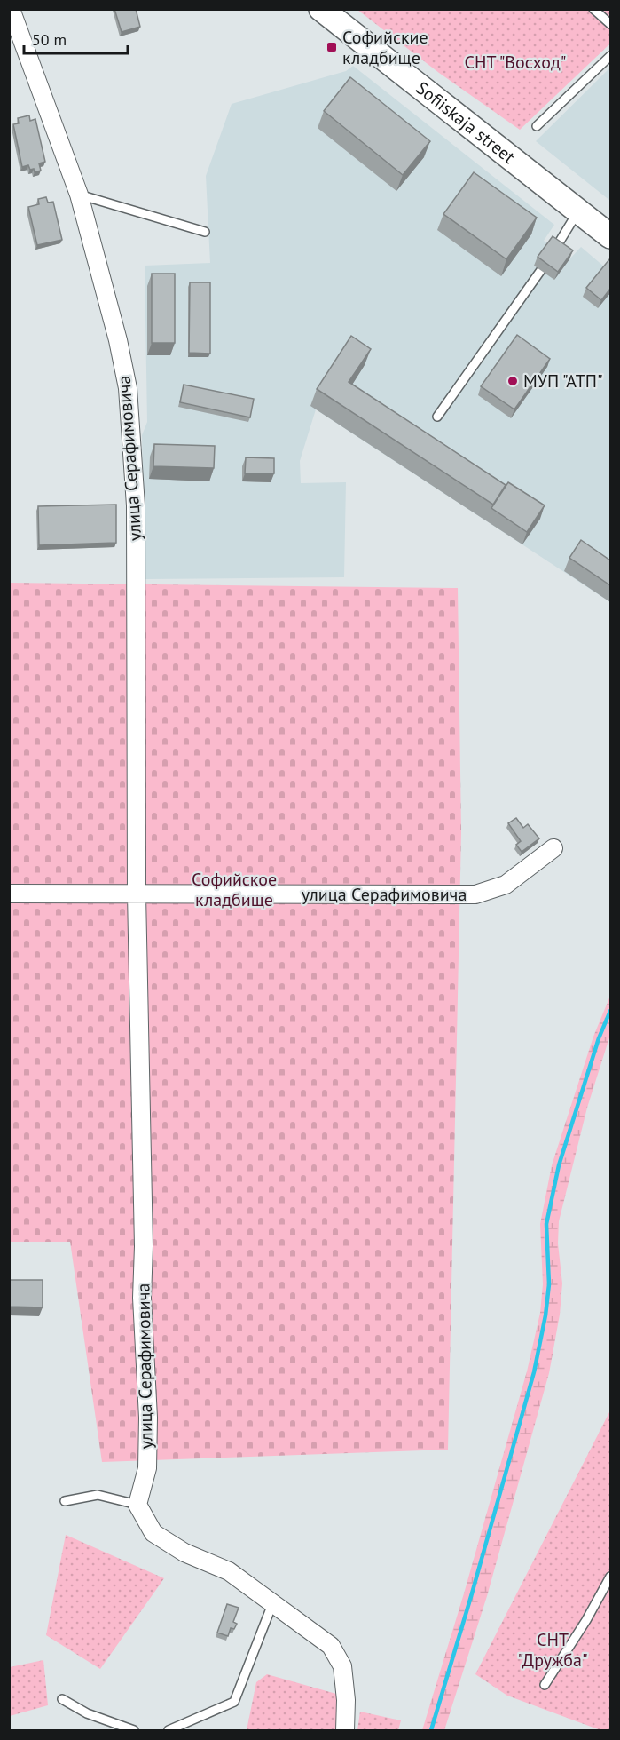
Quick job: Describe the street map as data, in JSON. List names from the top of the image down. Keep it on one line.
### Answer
{"streets":{"main road":["Sofiiskaja street"],"street":["улица Серафимовича"]},"parks":["СНТ \"Восход\"","Софийское кладбище","СНТ \"Дружба\""],"places":{"transit":["Софийские кладбище"],"other":["МУП \"АТП\""]},"scale_bar":"50 m"}
